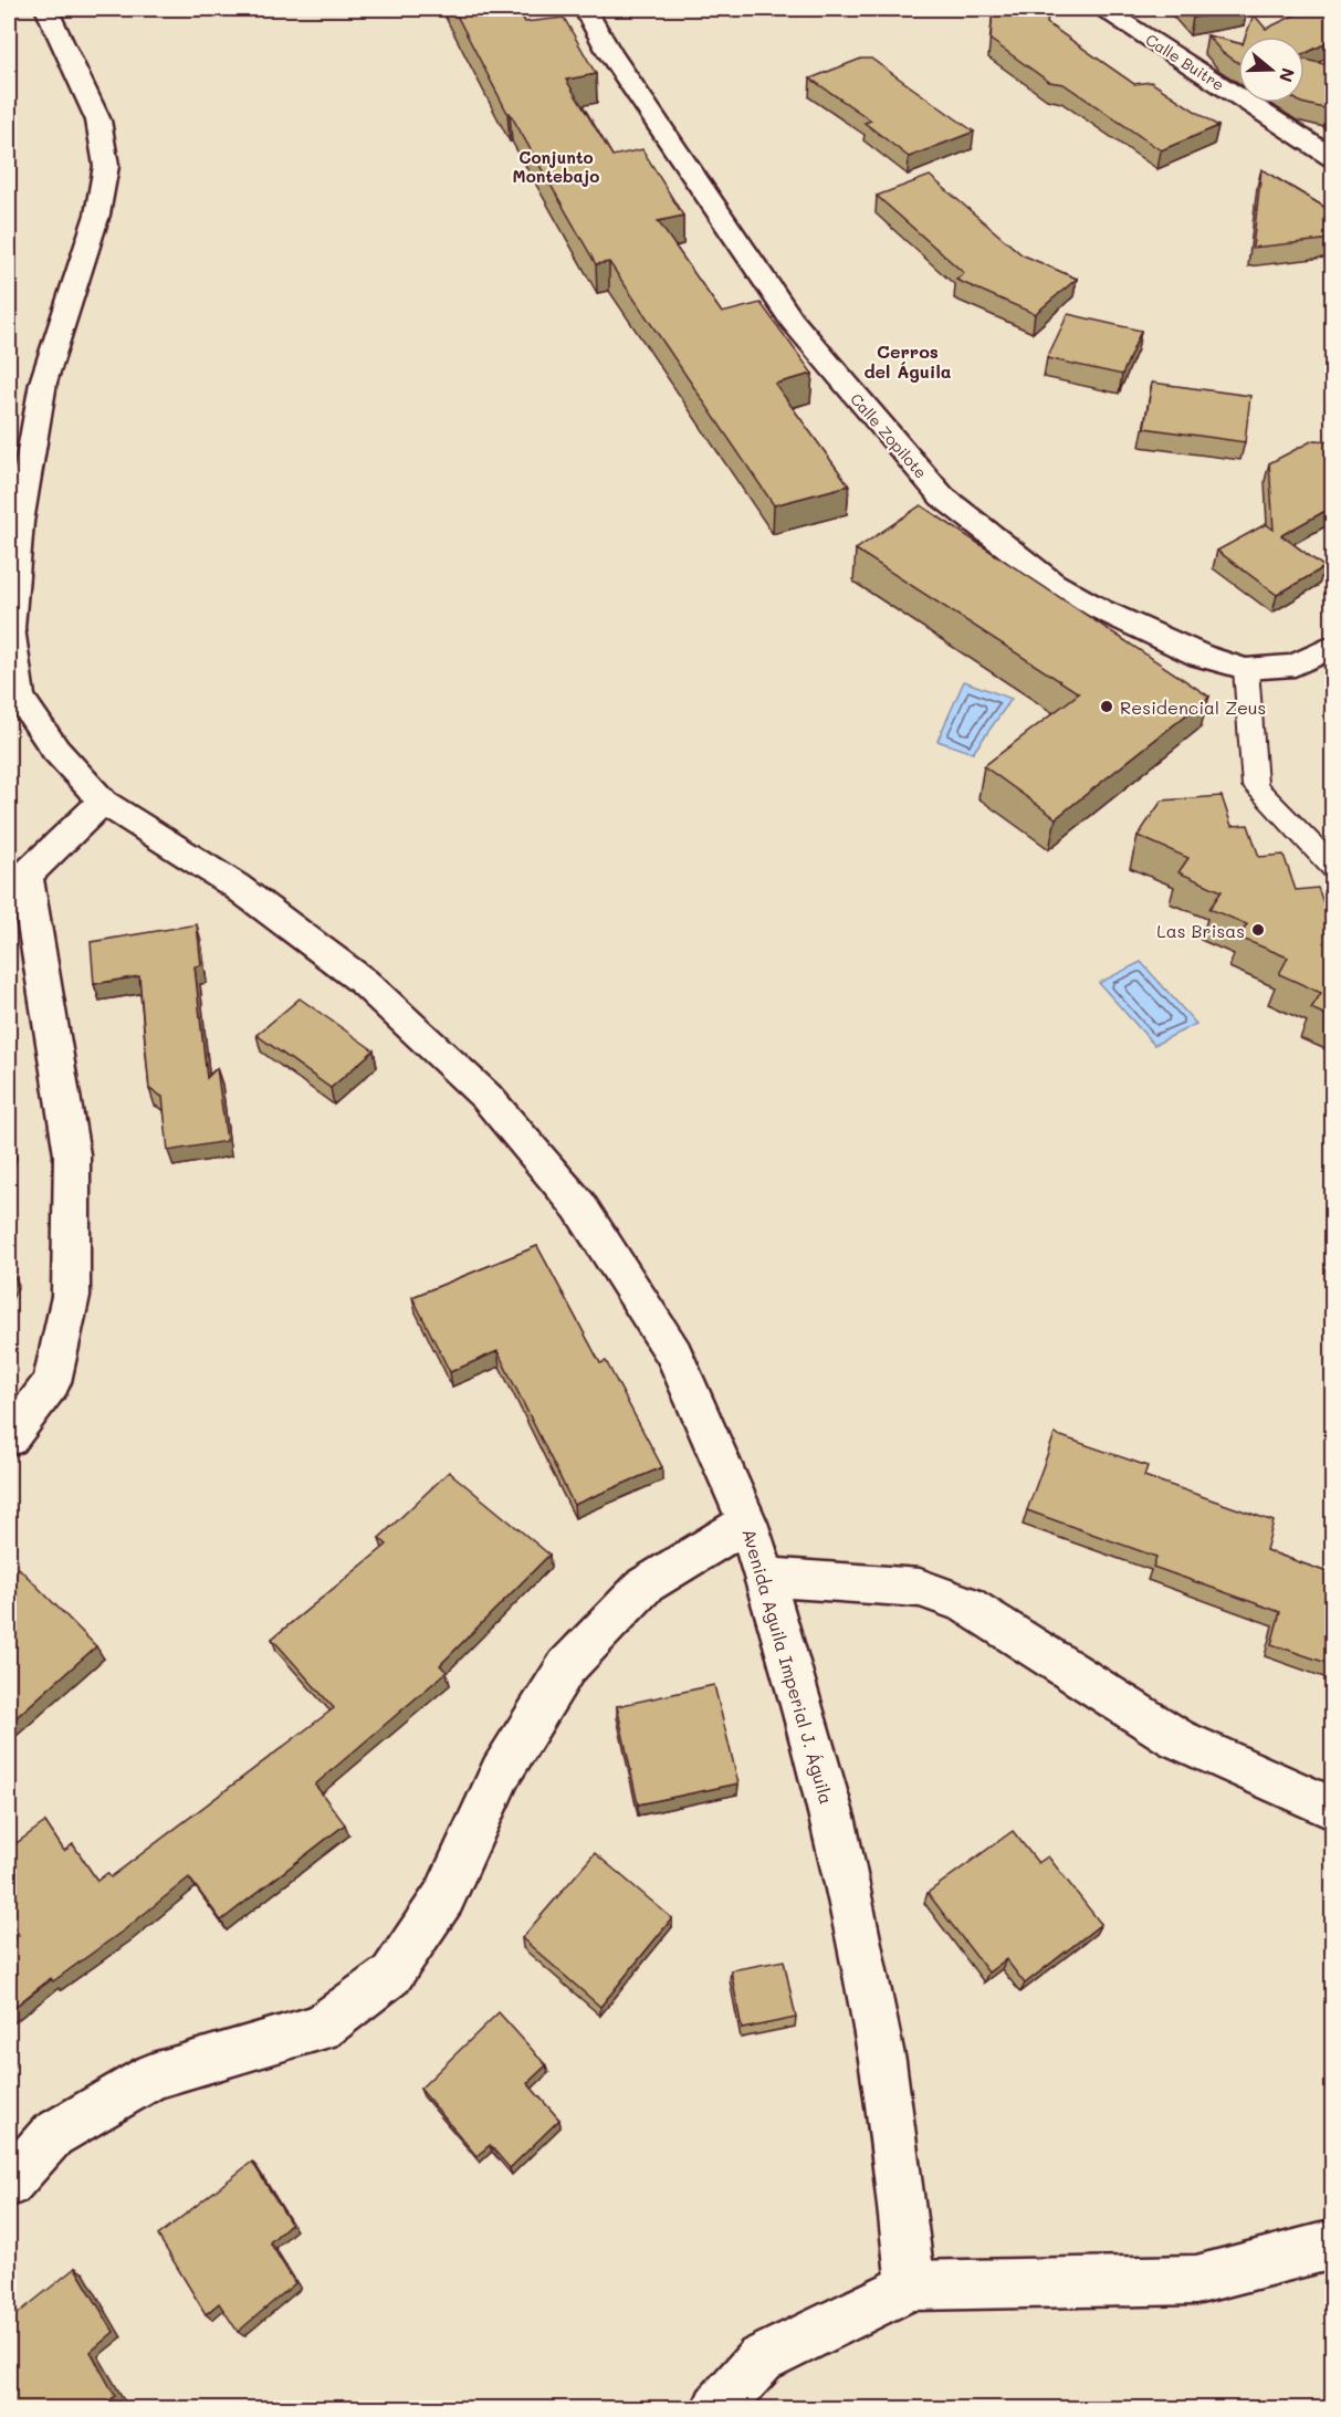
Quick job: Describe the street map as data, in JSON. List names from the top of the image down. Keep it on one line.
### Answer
{"streets":{"street":["Calle Buitre","Calle Zopilote","Avenida Aguila Imperial J. Águila"]},"districts":["Conjunto Montebajo","Cerros del Águila"],"places":["Residencial Zeus","Las Brisas"],"north":"right"}
